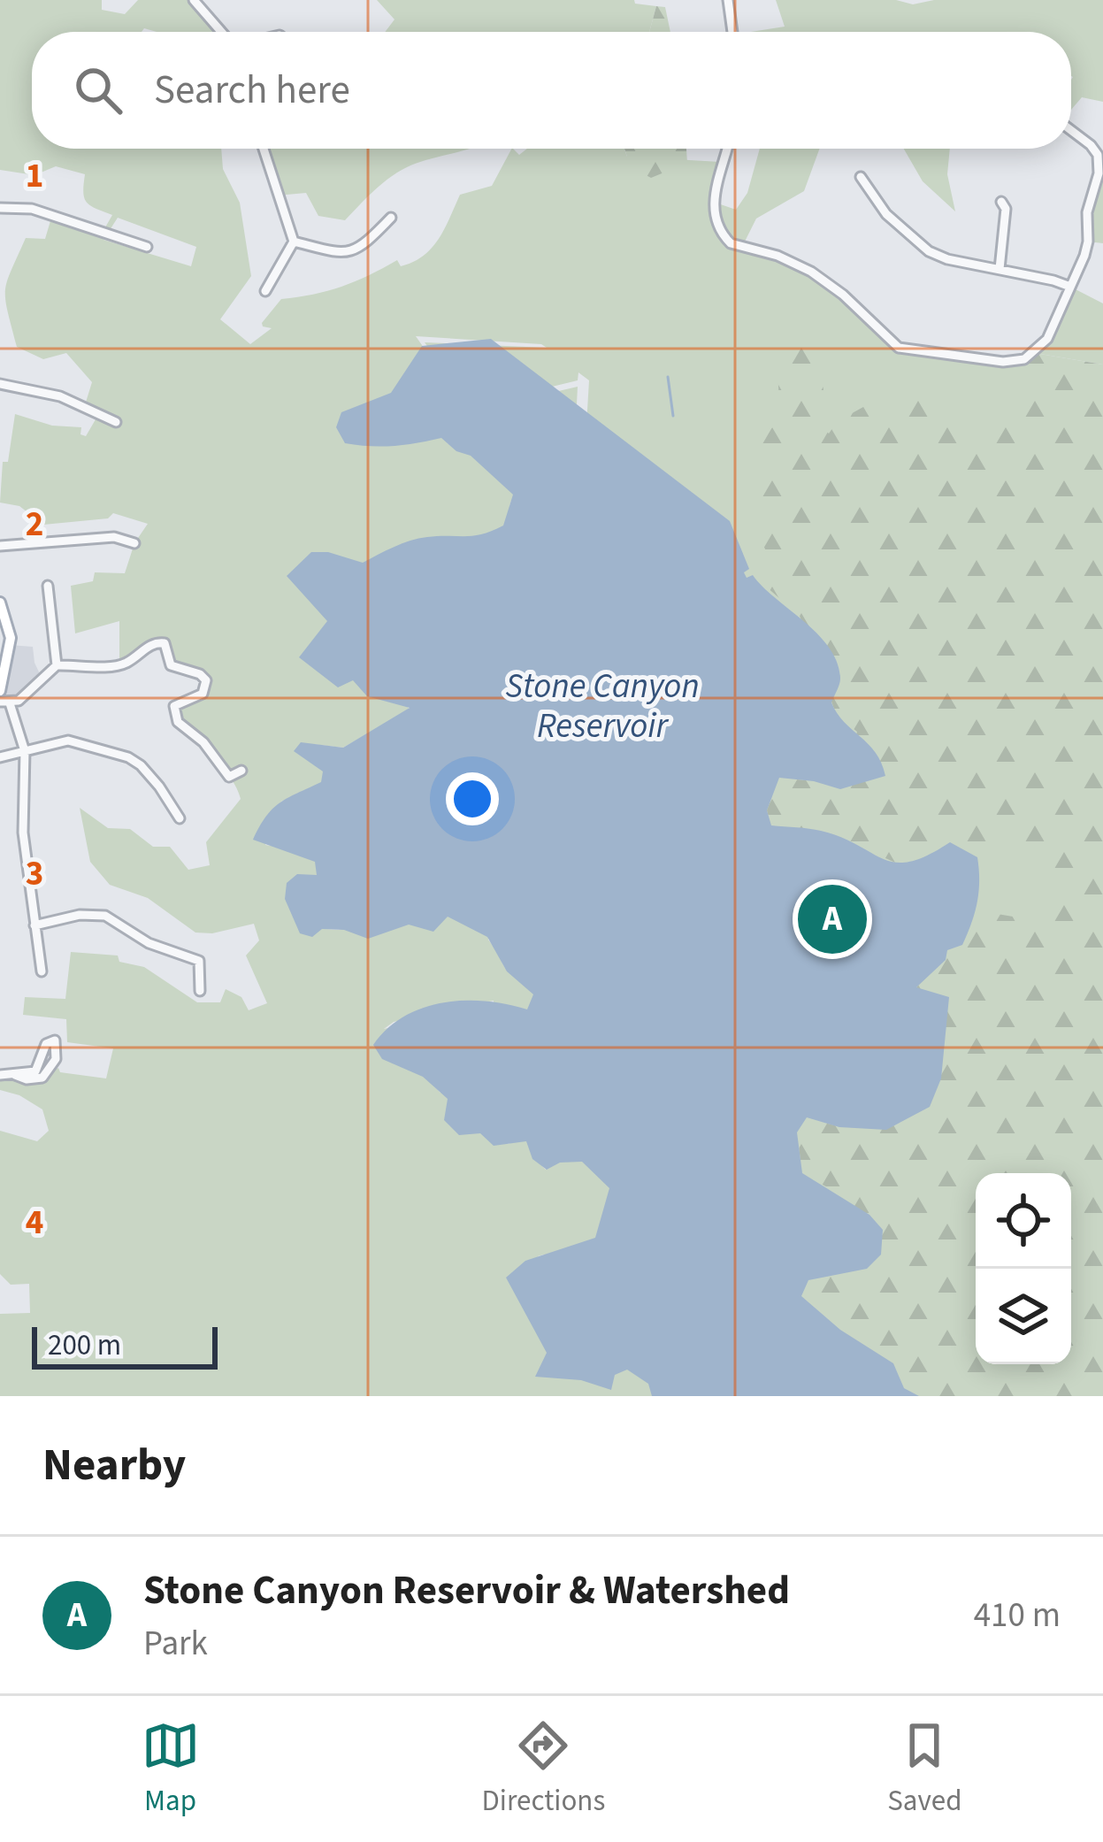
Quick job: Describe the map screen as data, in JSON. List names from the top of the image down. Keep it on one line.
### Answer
{"water":["Stone Canyon Reservoir"],"scale_bar":"200 m","page":{"search":"Search here","pins":"A","scale":"200 m","heading":"Nearby","list":[{"mark":"A","name":"Stone Canyon Reservoir & Watershed","note":"Park","value":"410 m"}],"nav":["Map","Directions","Saved"]},"grid":{"rows":["1","2","3","4"]}}
